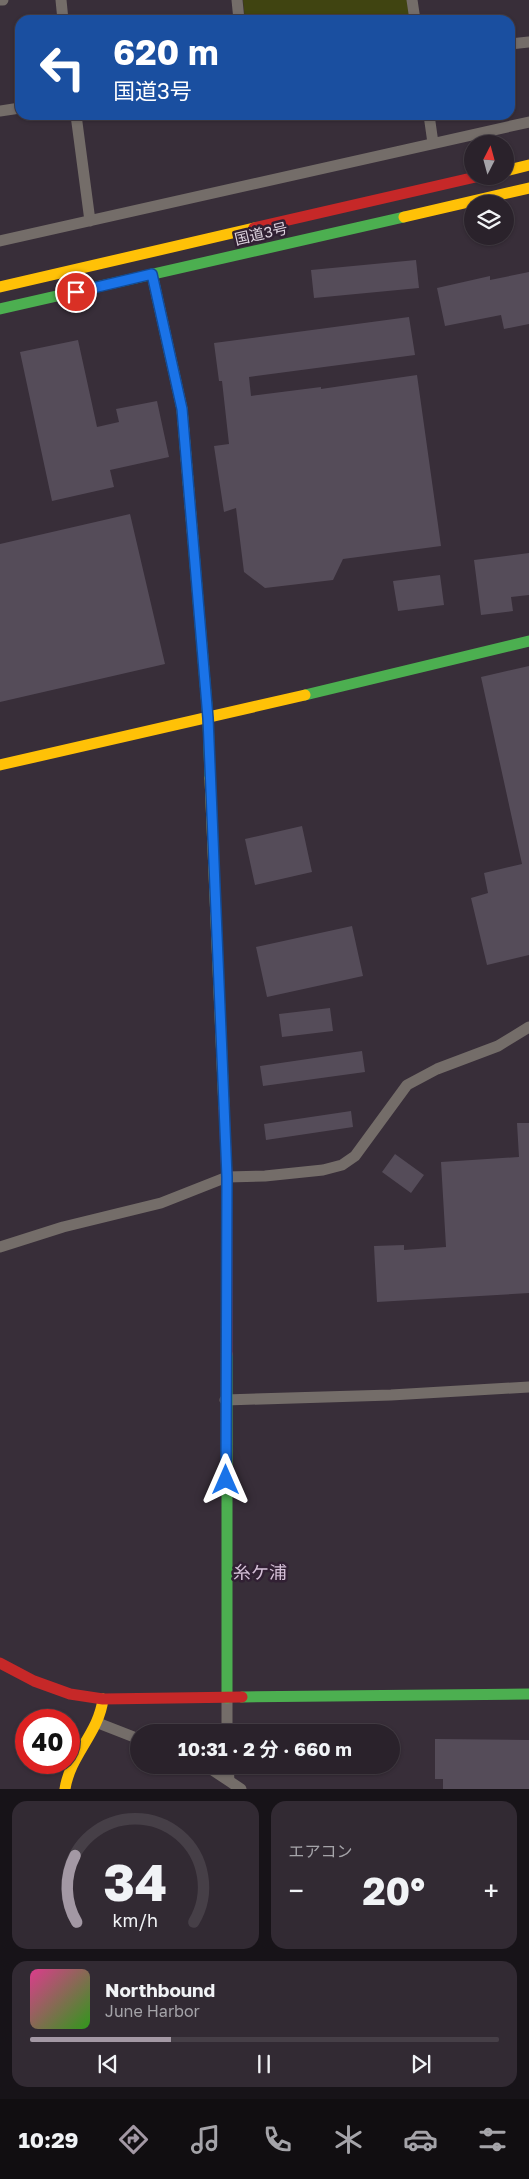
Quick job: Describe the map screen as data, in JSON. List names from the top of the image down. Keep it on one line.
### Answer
{"streets":{"main road":["国道3号"]},"districts":["糸ケ浦"],"north":"top","page":{"turn":["620 m","国道3号"],"limit":"40","trip":"10:31 · 2 分 · 660 m","tile":"エアコン","heat":["−","20°","+"],"song":["Northbound","June Harbor"],"tabs":"10:29","gauge":["34","km/h"]}}
